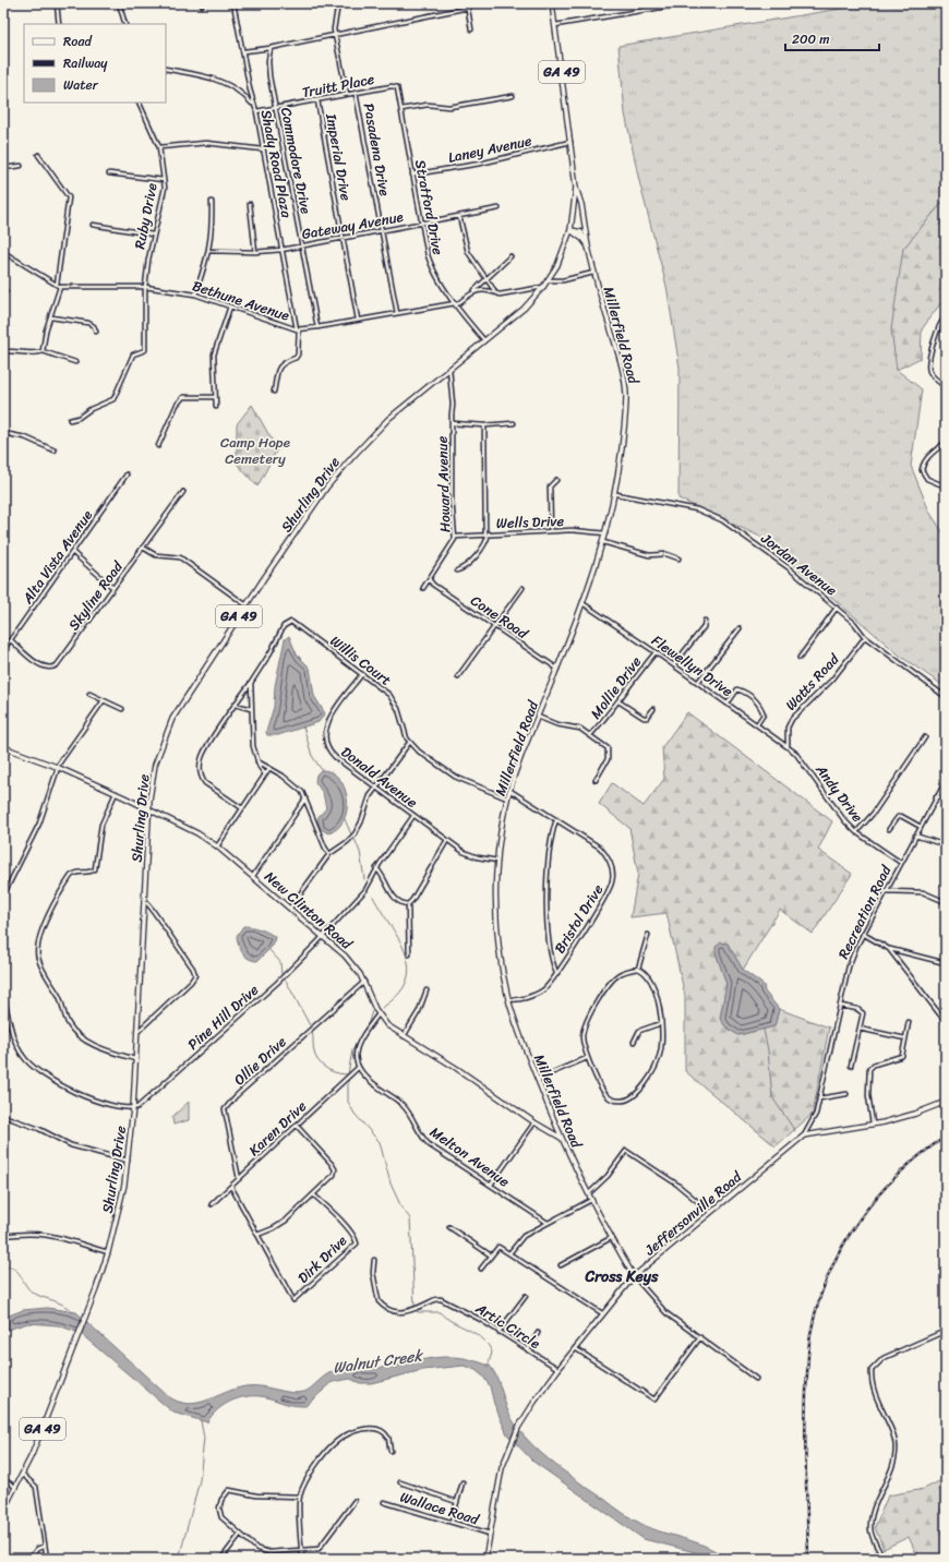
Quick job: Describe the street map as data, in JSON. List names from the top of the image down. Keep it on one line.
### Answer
{"streets":{"main road":["GA 49","Millerfield Road","Shurling Drive","New Clinton Road","Jeffersonville Road"],"street":["Truitt Place","Laney Avenue","Pasadena Drive","Imperial Drive","Commodore Drive","Shady Road Plaza","Stratford Drive","Ruby Drive","Gateway Avenue","Bethune Avenue","Howard Avenue","Wells Drive","Alta Vista Avenue","Jordan Avenue","Skyline Road","Cone Road","Willis Court","Flewellyn Drive","Watts Road","Mollie Drive","Donald Avenue","Andy Drive","Recreation Road","Bristol Drive","Pine Hill Drive","Ollie Drive","Karen Drive","Melton Avenue","Dirk Drive","Artic Circle","Wallace Road"]},"crossings":[["GA 49","Laney Avenue"],["GA 49","Millerfield Road"],["GA 49","Shurling Drive"],["Truitt Place","Pasadena Drive"],["Truitt Place","Imperial Drive"],["Truitt Place","Commodore Drive"],["Truitt Place","Shady Road Plaza"],["Truitt Place","Stratford Drive"],["Laney Avenue","Stratford Drive"],["Pasadena Drive","Gateway Avenue"],["Pasadena Drive","Bethune Avenue"],["Imperial Drive","Gateway Avenue"],["Imperial Drive","Bethune Avenue"],["Commodore Drive","Gateway Avenue"],["Commodore Drive","Bethune Avenue"],["Shady Road Plaza","Gateway Avenue"],["Shady Road Plaza","Bethune Avenue"],["Stratford Drive","Gateway Avenue"],["Stratford Drive","Bethune Avenue"],["Stratford Drive","Shurling Drive"],["Ruby Drive","Bethune Avenue"],["Millerfield Road","Shurling Drive"],["Millerfield Road","Wells Drive"],["Millerfield Road","Jordan Avenue"],["Millerfield Road","Cone Road"],["Millerfield Road","Flewellyn Drive"],["Millerfield Road","Donald Avenue"],["Millerfield Road","New Clinton Road"],["Millerfield Road","Bristol Drive"],["Millerfield Road","Jeffersonville Road"],["Howard Avenue","Shurling Drive"],["Howard Avenue","Wells Drive"],["Howard Avenue","Cone Road"],["Shurling Drive","New Clinton Road"],["Shurling Drive","Pine Hill Drive"],["Alta Vista Avenue","Skyline Road"],["Jordan Avenue","Watts Road"],["Willis Court","Donald Avenue"],["Flewellyn Drive","Watts Road"],["Flewellyn Drive","Mollie Drive"],["Flewellyn Drive","Andy Drive"],["Watts Road","Andy Drive"],["Donald Avenue","Pine Hill Drive"],["Andy Drive","Recreation Road"],["New Clinton Road","Pine Hill Drive"],["New Clinton Road","Ollie Drive"],["Recreation Road","Jeffersonville Road"],["Ollie Drive","Karen Drive"],["Karen Drive","Melton Avenue"],["Jeffersonville Road","Artic Circle"],["Jeffersonville Road","Wallace Road"]],"districts":["Cross Keys"],"water":["Walnut Creek"],"parks":["Camp Hope Cemetery"],"legend":["Road","Railway","Water"],"scale_bar":"200 m"}
